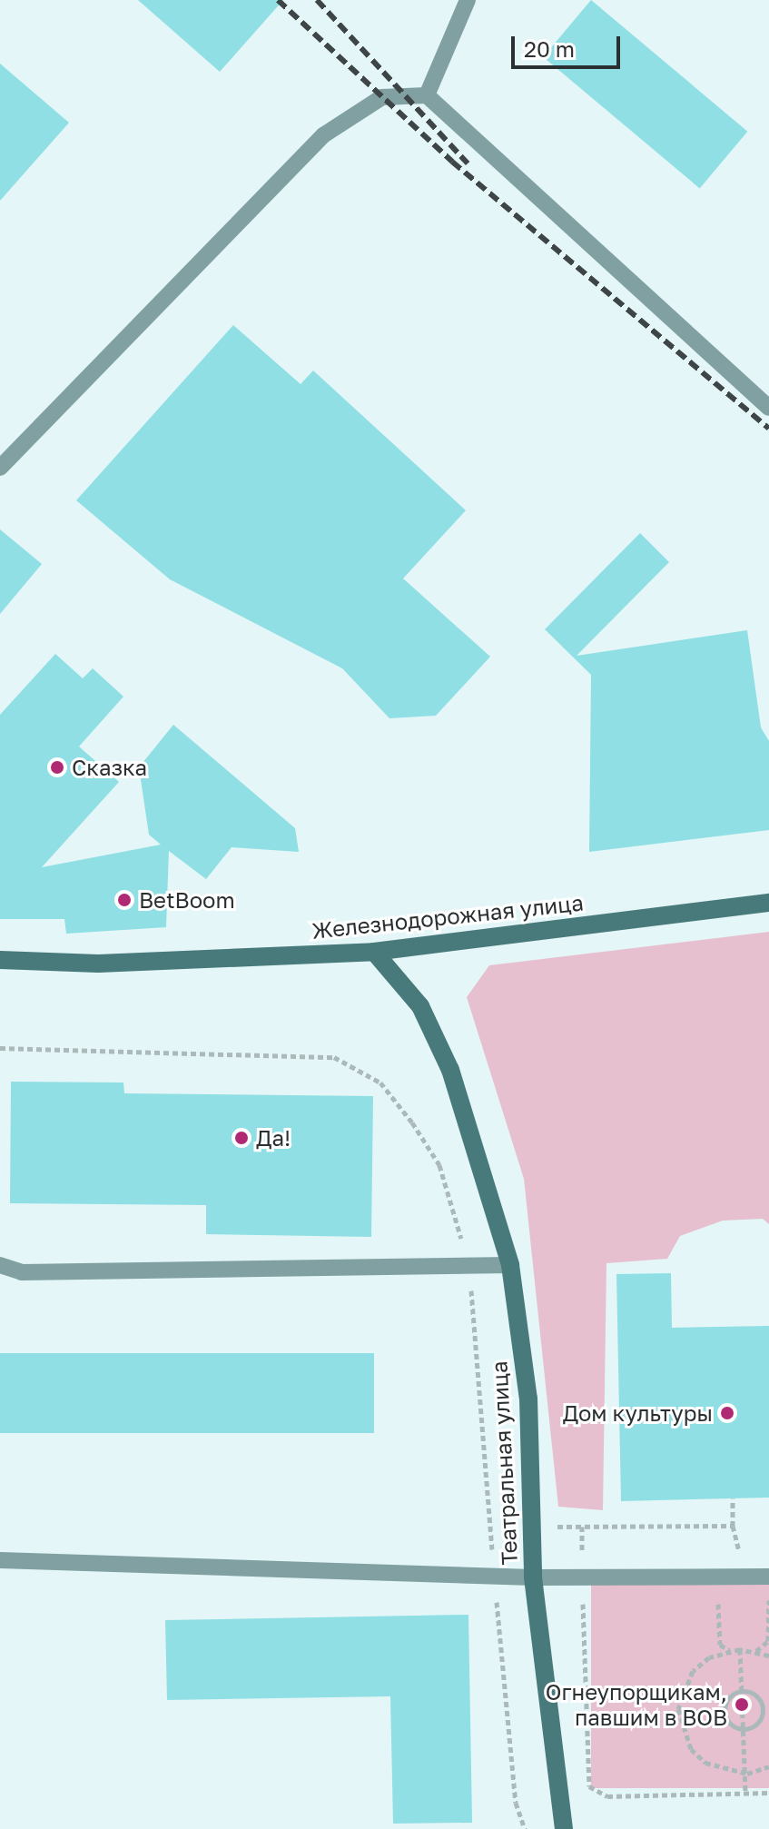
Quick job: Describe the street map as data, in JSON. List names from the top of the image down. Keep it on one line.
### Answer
{"streets":{"street":["Железнодорожная улица","Театральная улица"]},"crossings":[["Железнодорожная улица","Театральная улица"]],"places":["Сказка","BetBoom","Да!","Дом культуры","Огнеупорщикам, павшим в ВОВ"],"scale_bar":"20 m"}
